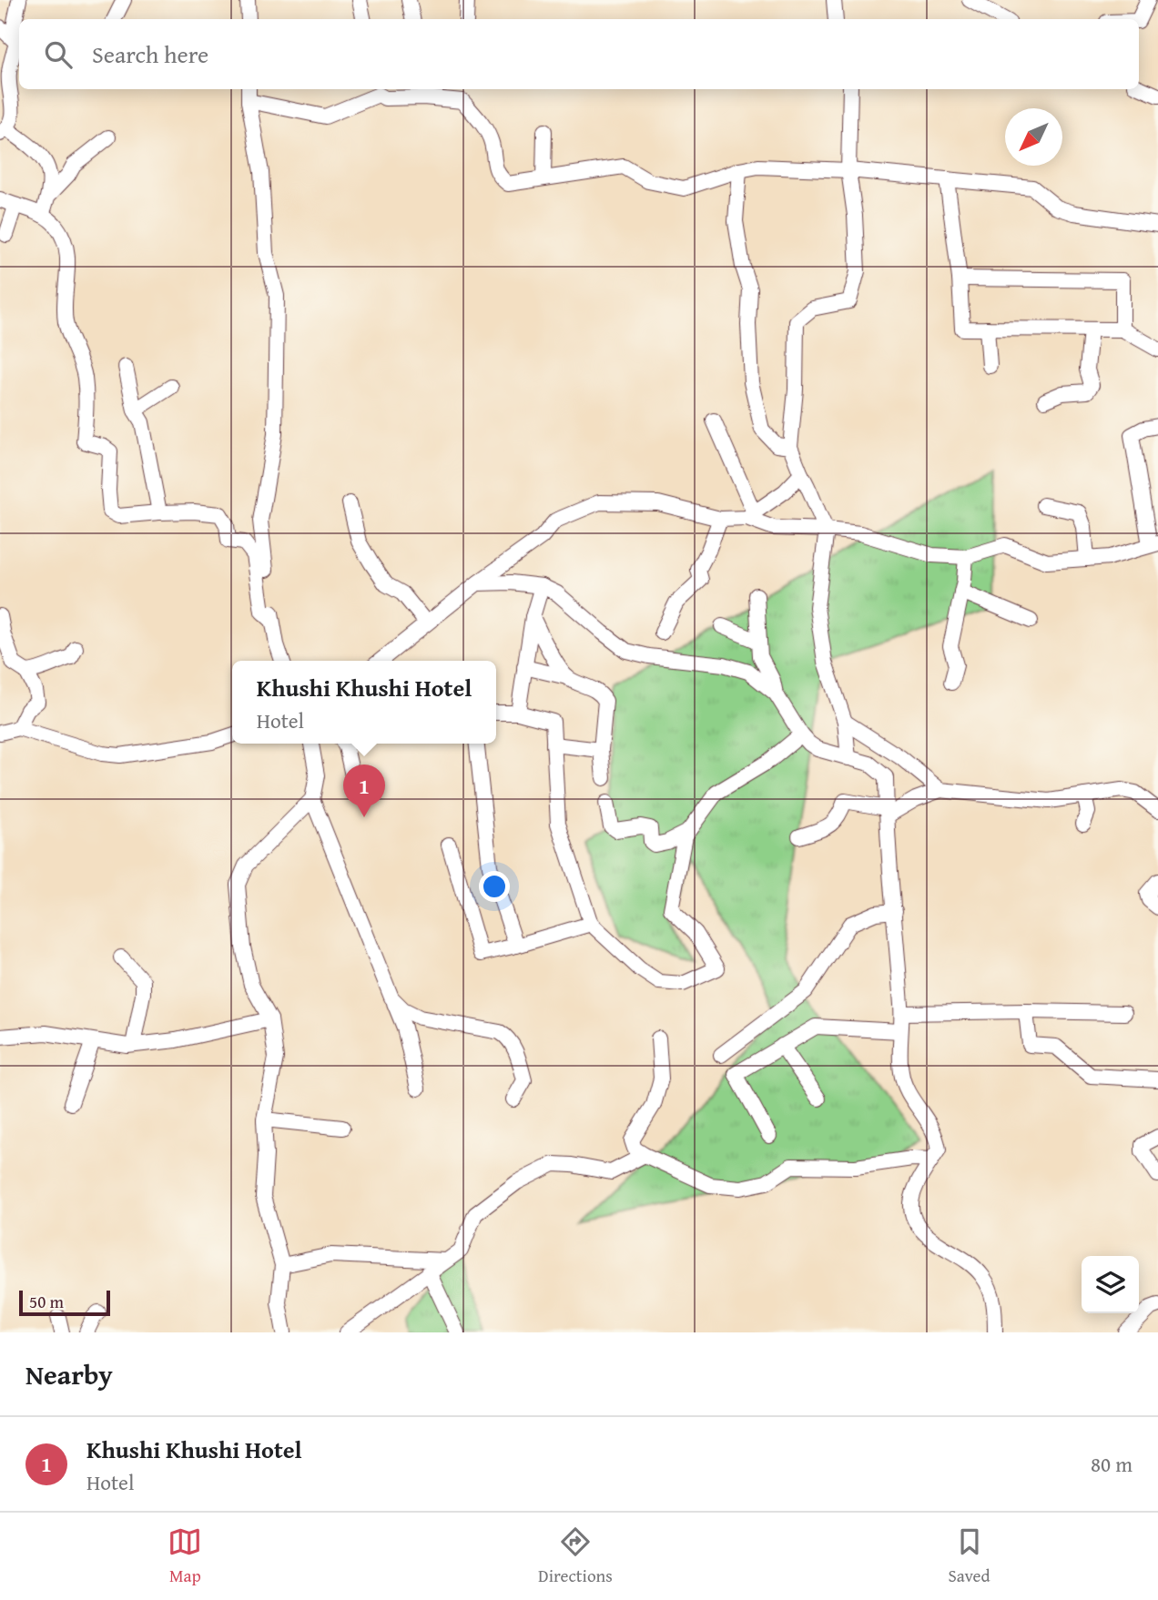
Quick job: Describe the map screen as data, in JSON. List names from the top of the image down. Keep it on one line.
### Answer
{"scale_bar":"50 m","north":"bottom left","page":{"search":"Search here","popup":["Khushi Khushi Hotel","Hotel"],"pins":"1","scale":"50 m","heading":"Nearby","list":[{"mark":"1","name":"Khushi Khushi Hotel","note":"Hotel","value":"80 m"}],"nav":["Map","Directions","Saved"]}}
